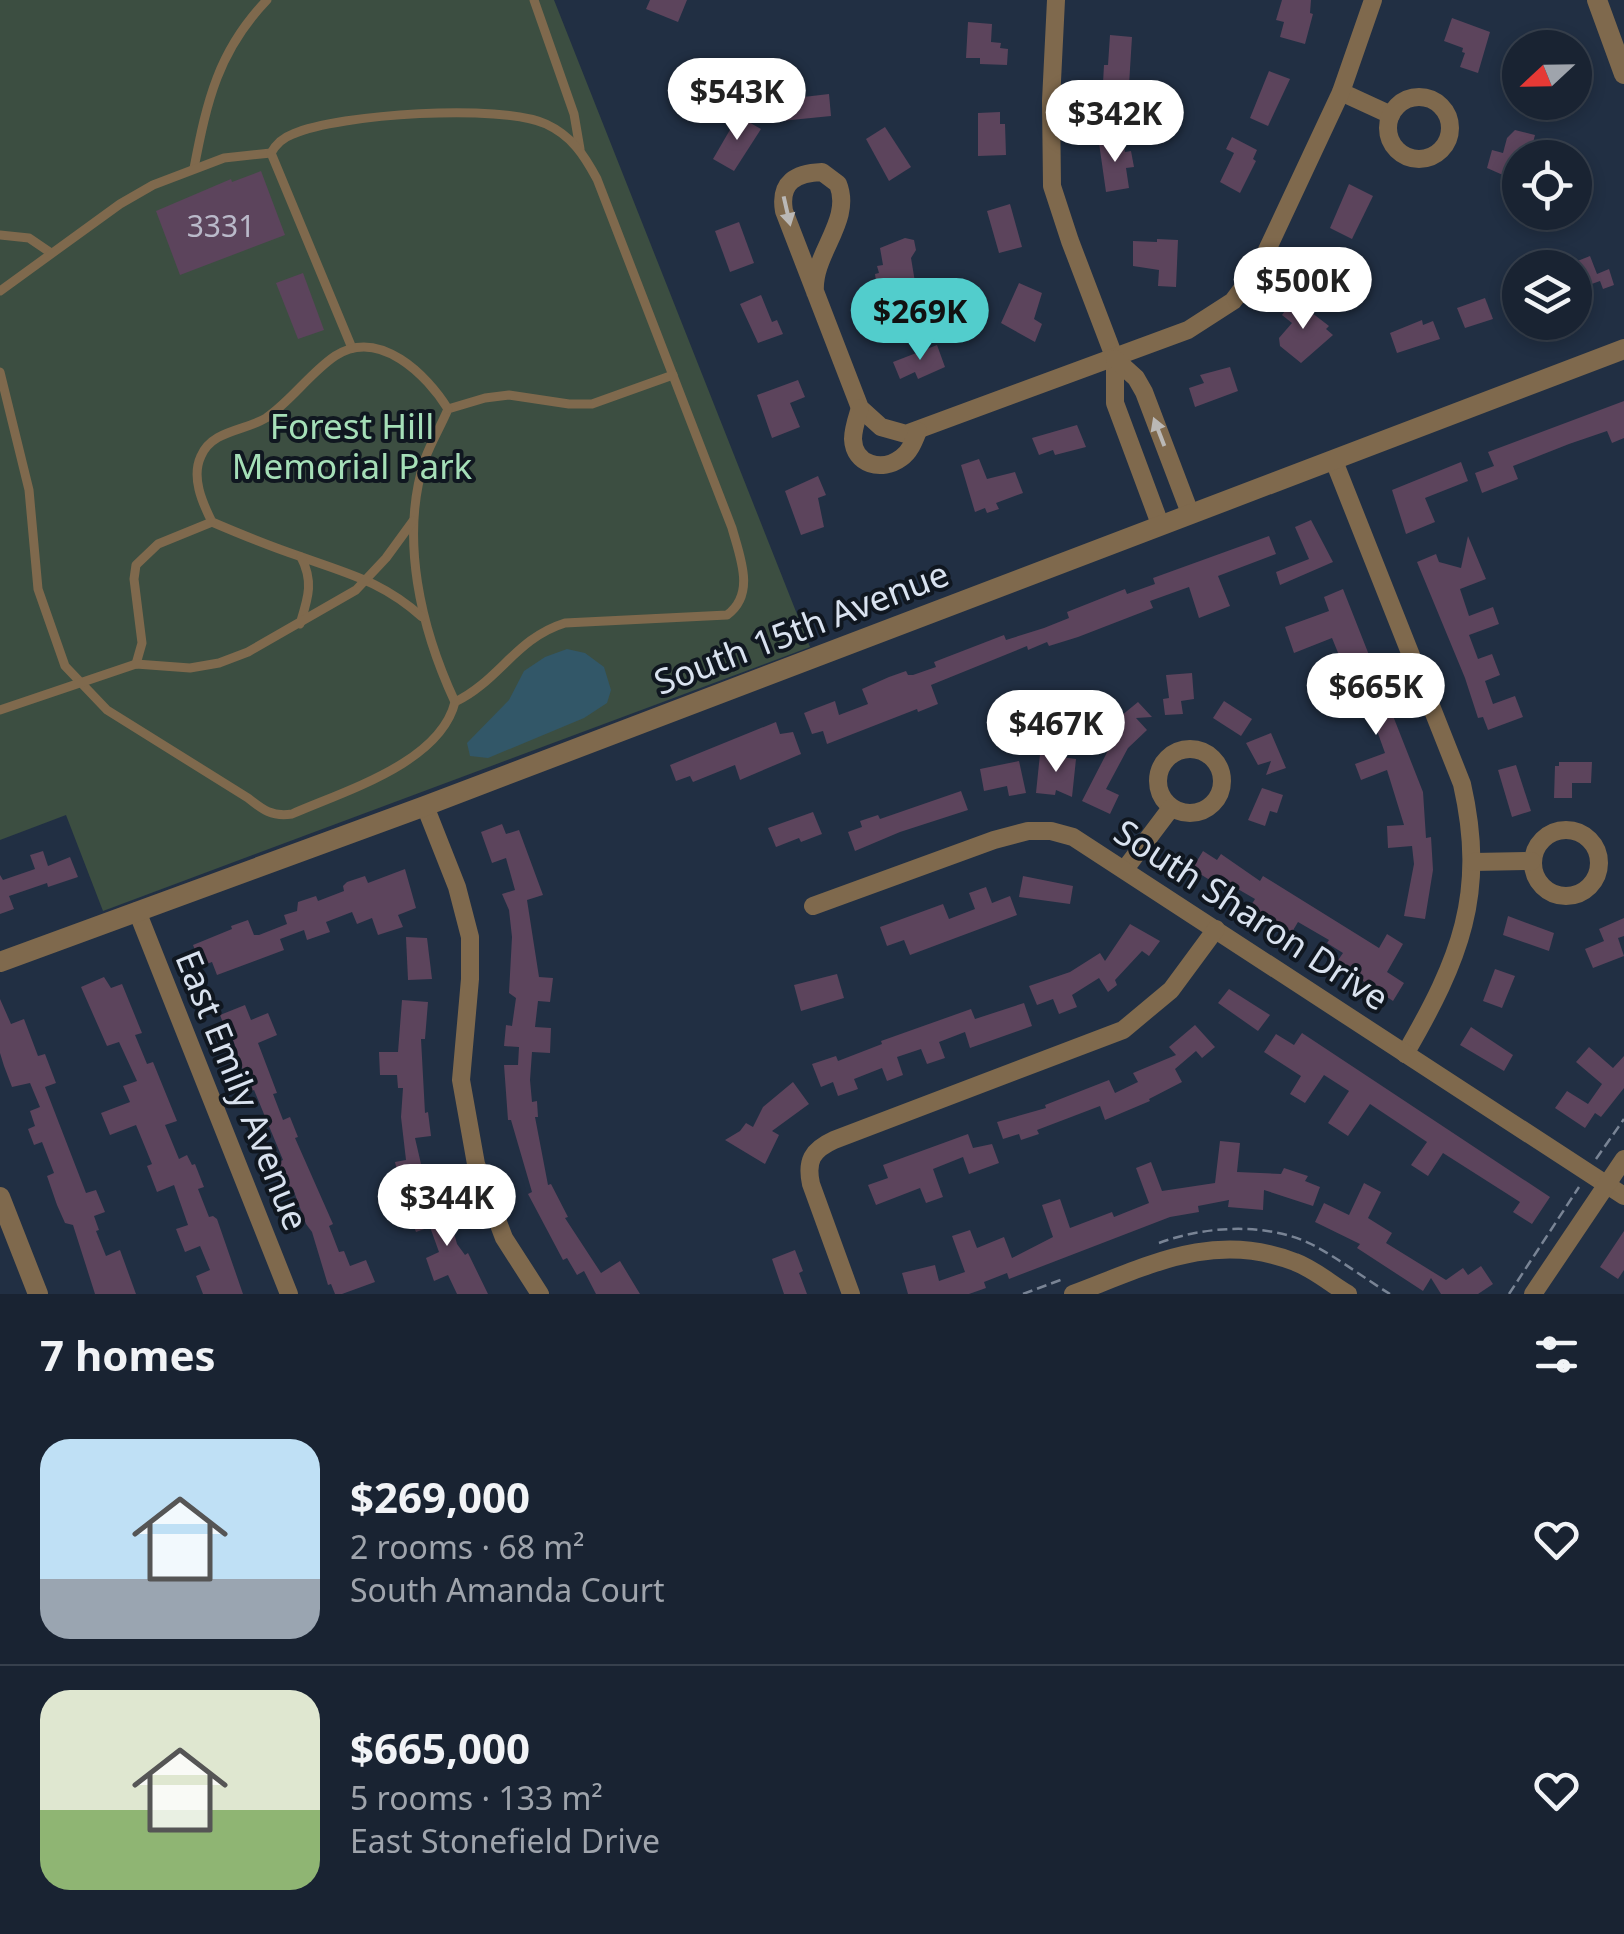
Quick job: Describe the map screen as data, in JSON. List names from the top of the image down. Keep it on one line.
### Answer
{"streets":{"street":["South 15th Avenue","South Sharon Drive","East Emily Avenue"]},"crossings":[["South 15th Avenue","East Emily Avenue"]],"parks":["Forest Hill Memorial Park"],"house_numbers":["3331"],"north":"left","page":{"price":["$543K","$342K","$500K","$269K","$665K","$467K","$344K"],"heading":"7 homes","list":[{"name":"$269,000","note":"2 rooms · 68 m² · South Amanda Court"},{"name":"$665,000","note":"5 rooms · 133 m² · East Stonefield Drive"}]}}
